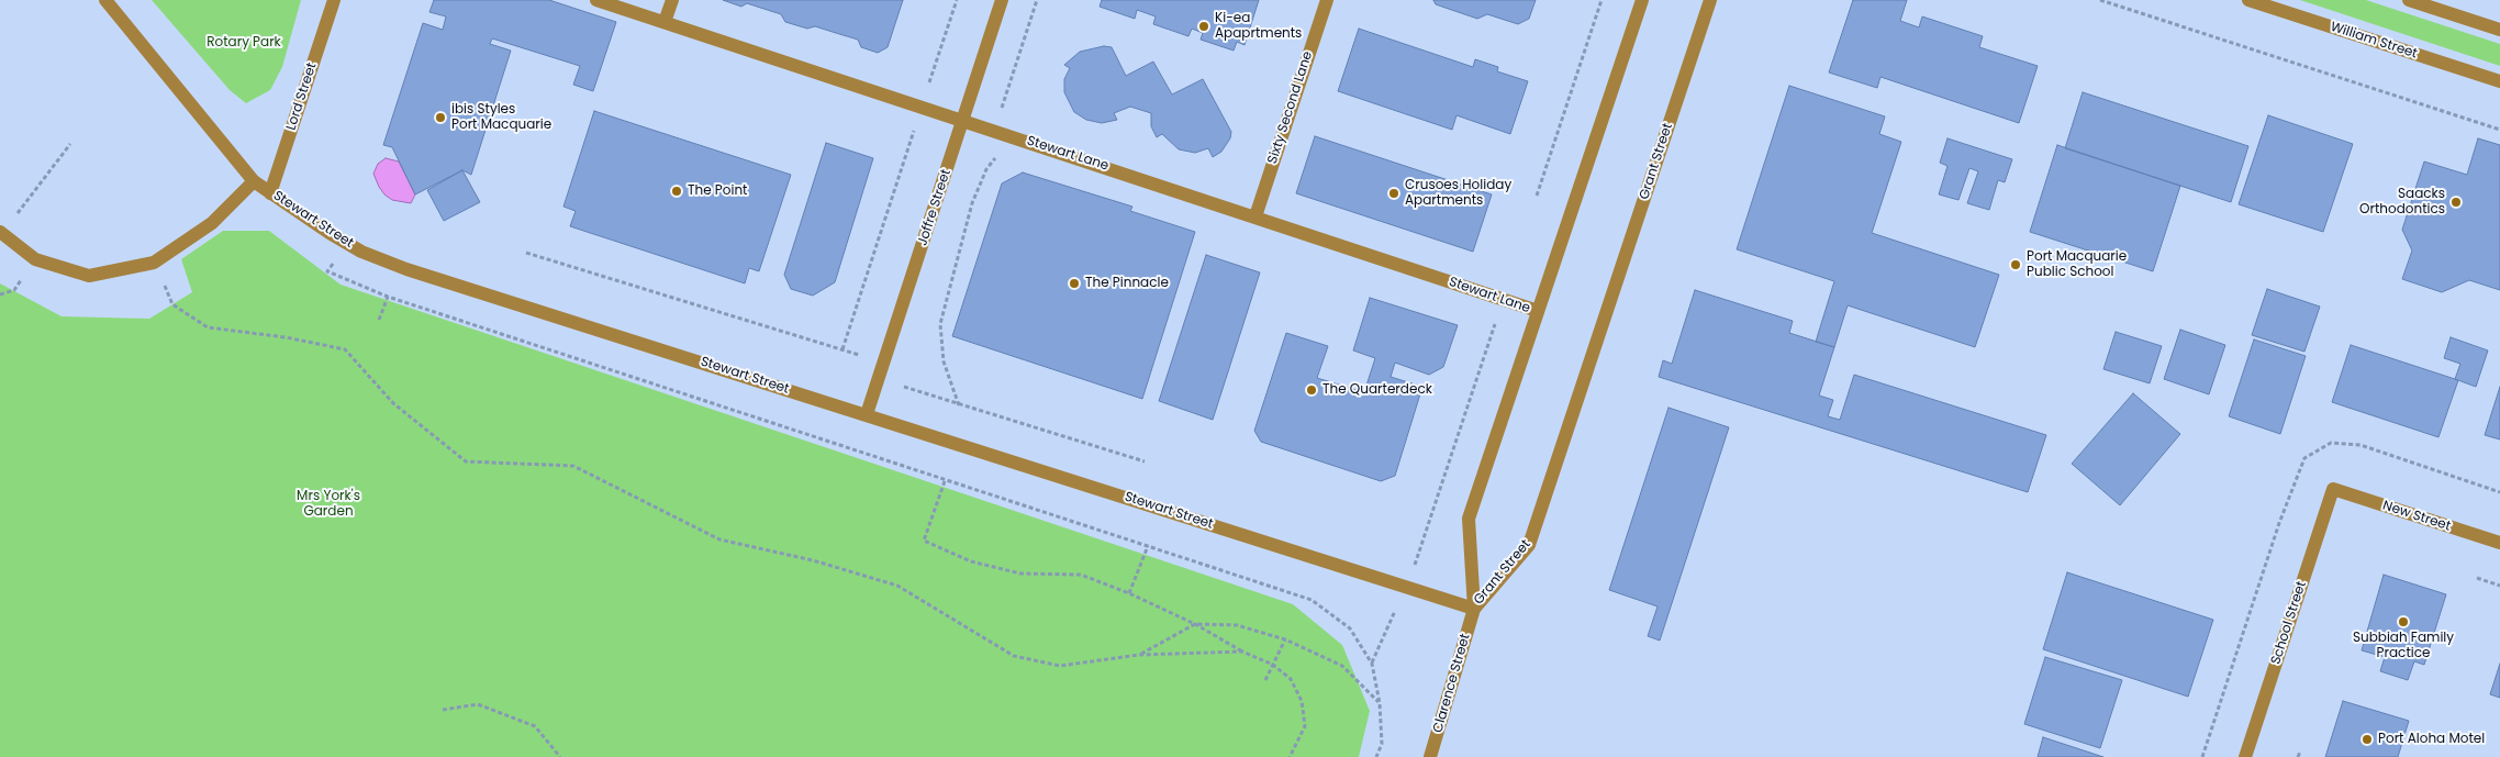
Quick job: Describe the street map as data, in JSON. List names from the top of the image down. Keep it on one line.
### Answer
{"streets":{"street":["William Street","Lord Street","Sixty Second Lane","Stewart Lane","Grant Street","Joffre Street","Stewart Street","New Street","School Street","Clarence Street"]},"crossings":[["Lord Street","Stewart Street"],["Sixty Second Lane","Stewart Lane"],["Stewart Lane","Grant Street"],["Stewart Lane","Joffre Street"],["Grant Street","Stewart Street"],["Grant Street","Clarence Street"],["Joffre Street","Stewart Street"],["Stewart Street","Clarence Street"],["New Street","School Street"]],"parks":["Rotary Park","Mrs York's Garden"],"places":["Ki-ea Apaprtments","ibis Styles Port Macquarie","The Point","Crusoes Holiday Apartments","Saacks Orthodontics","Port Macquarie Public School","The Pinnacle","The Quarterdeck","Subbiah Family Practice","Port Aloha Motel"]}
